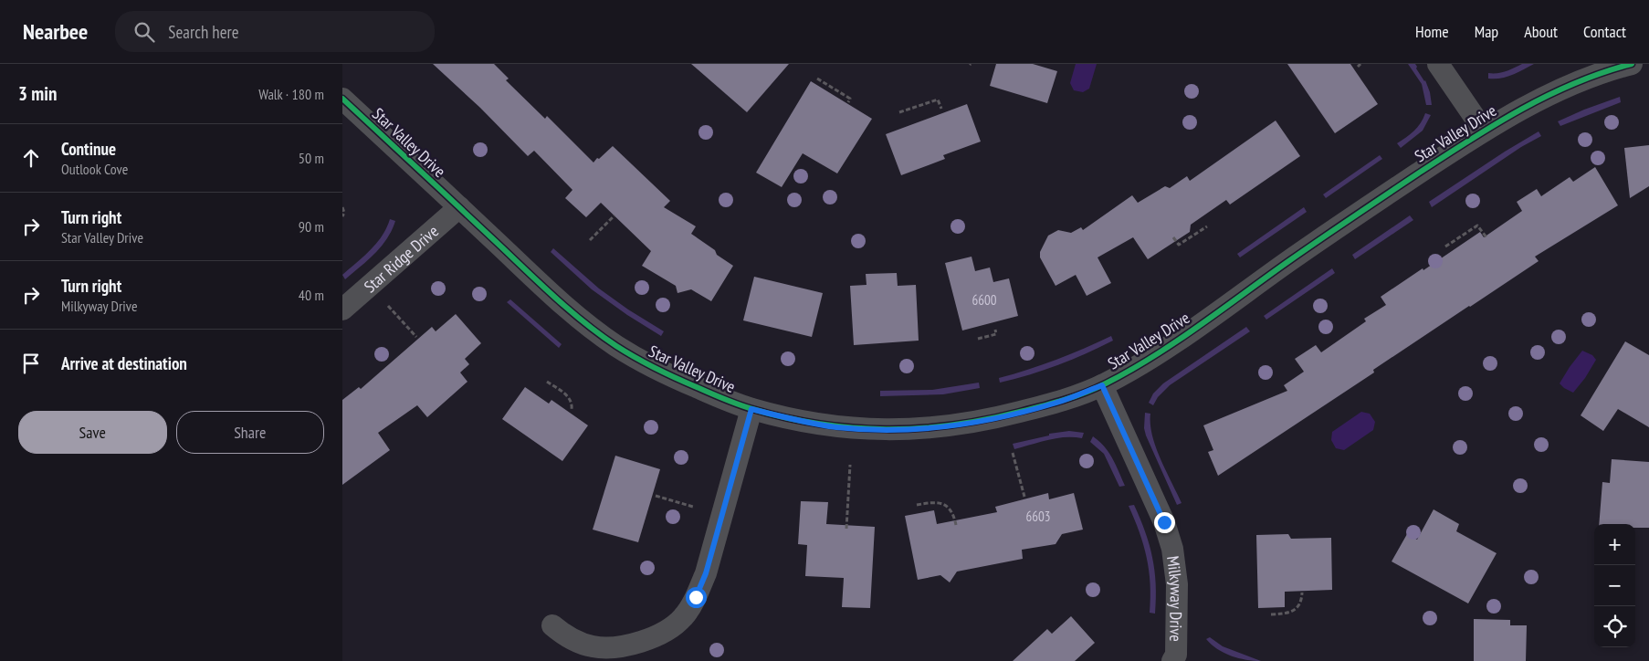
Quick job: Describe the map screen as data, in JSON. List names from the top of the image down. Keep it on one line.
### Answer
{"streets":{"street":["Star Valley Drive","Star Ridge Drive","Milkyway Drive"]},"crossings":[["Star Valley Drive","Star Ridge Drive"],["Star Valley Drive","Milkyway Drive"]],"house_numbers":["6600","6603"],"page":{"header":"Nearbee","search":"Search here","nav":["Home","Map","About","Contact"],"heading":["3 min","Walk · 180 m"],"list":[["Continue","Outlook Cove","50 m"],["Turn right","Star Valley Drive","90 m"],["Turn right","Milkyway Drive","40 m"],"Arrive at destination"],"buttons":["Save","Share"],"map_buttons":["+","−"]}}
